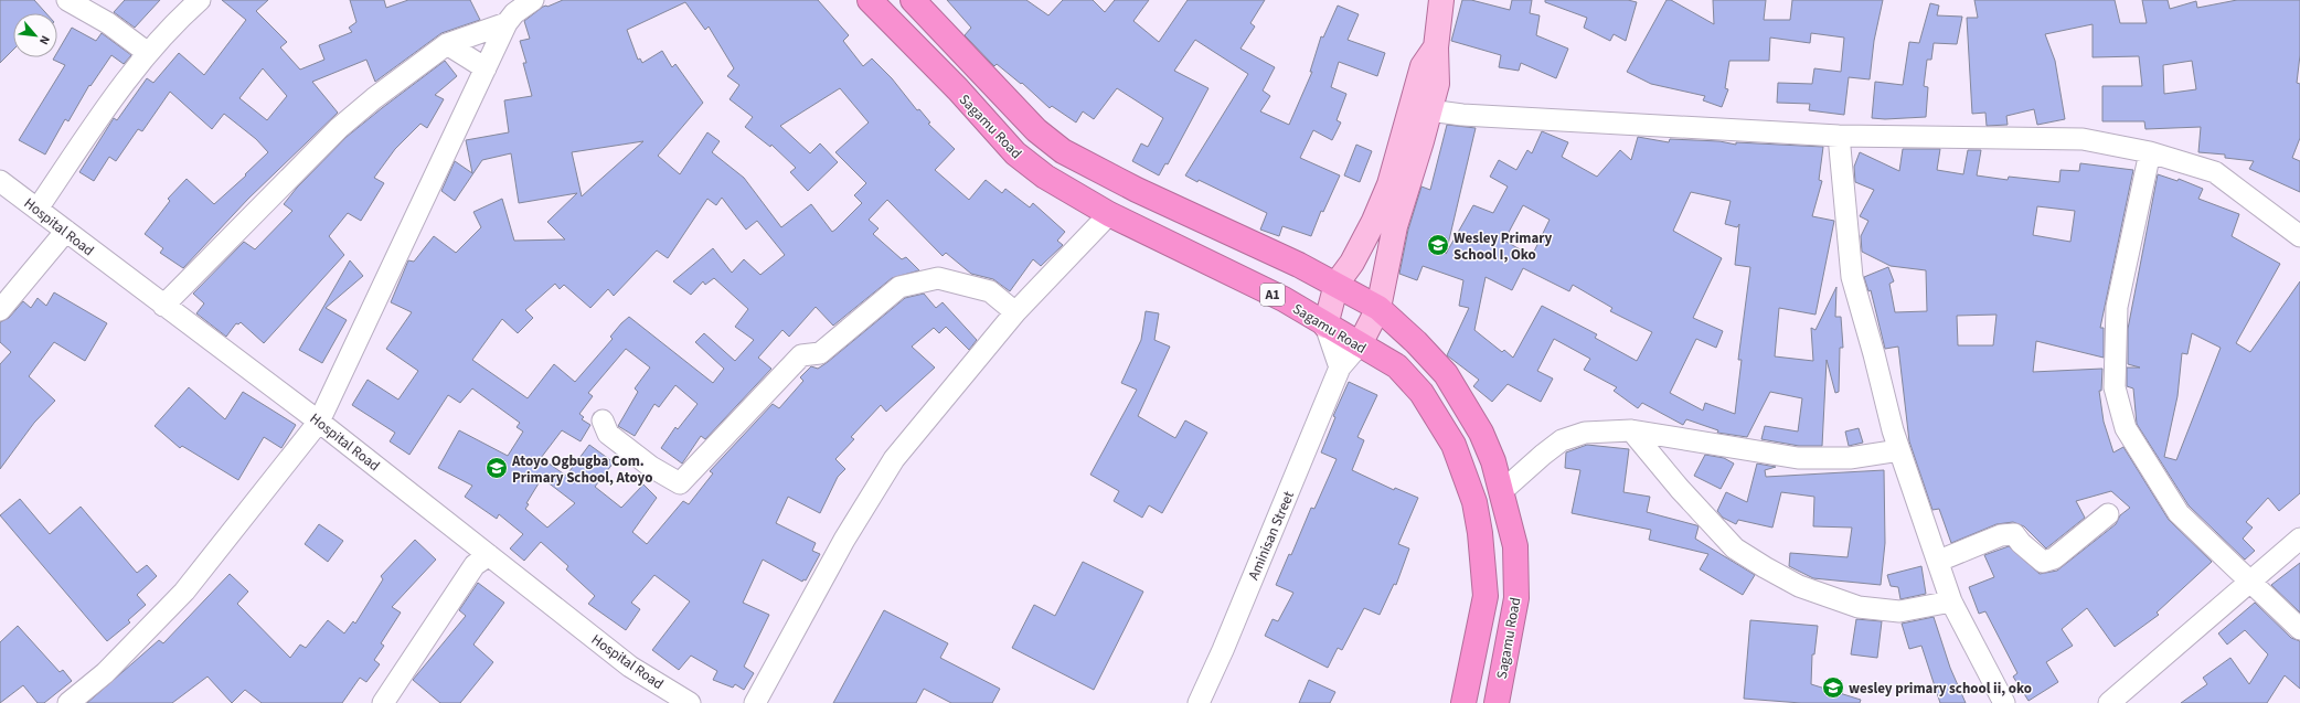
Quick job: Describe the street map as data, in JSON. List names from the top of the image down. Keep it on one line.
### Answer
{"streets":{"highway":["Sagamu Road","A1"],"street":["Hospital Road","Aminisan Street"]},"crossings":[["Sagamu Road","Aminisan Street"]],"places":{"school or university":["Wesley Primary School I, Oko","Atoyo Ogbugba Com. Primary School, Atoyo","wesley primary school ii, oko"]},"north":"bottom right"}
